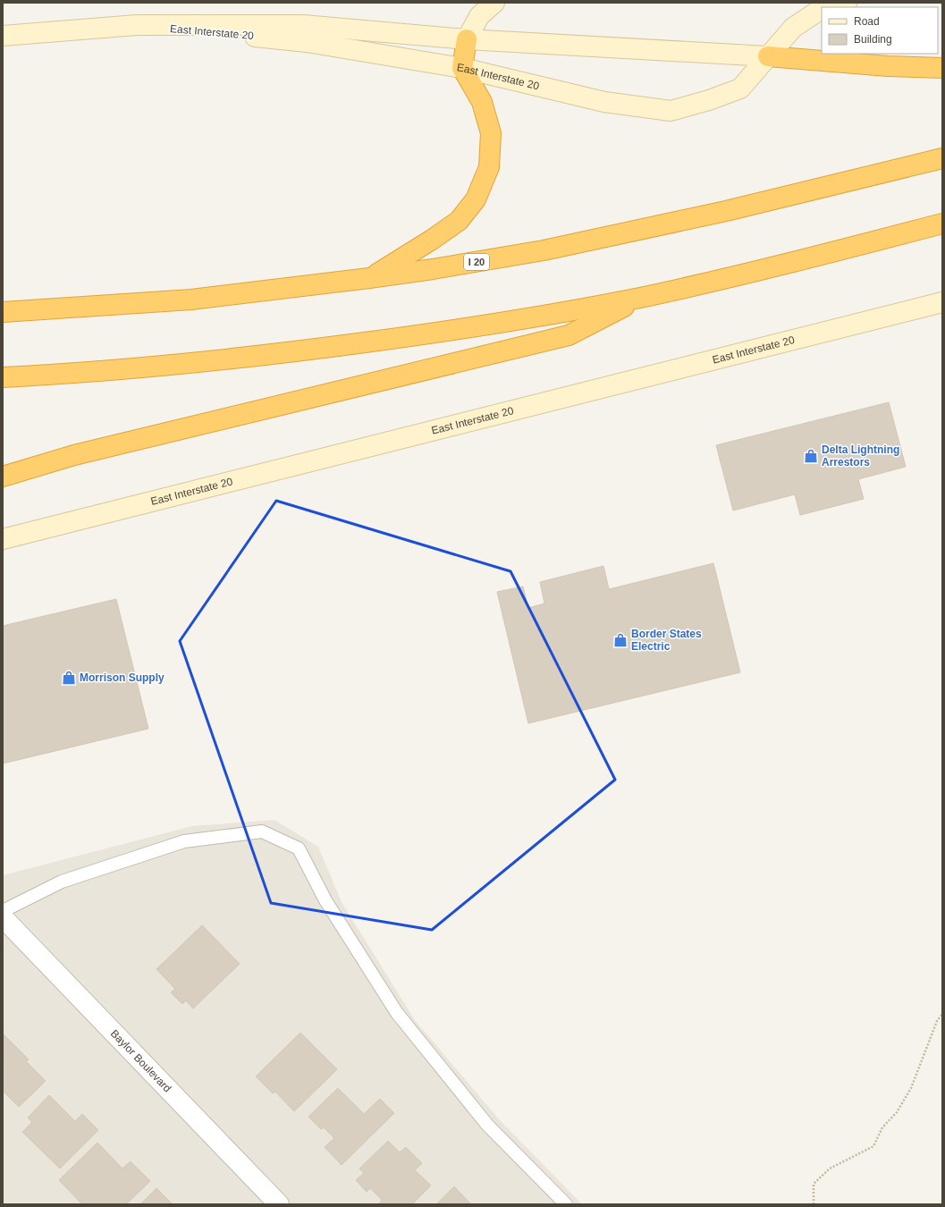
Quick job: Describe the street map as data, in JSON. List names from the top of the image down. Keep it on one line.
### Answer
{"streets":{"highway":["I 20"],"main road":["East Interstate 20"],"street":["Baylor Boulevard"]},"places":{"shop":["Delta Lightning Arrestors","Border States Electric","Morrison Supply"]},"legend":["Road","Building"]}
